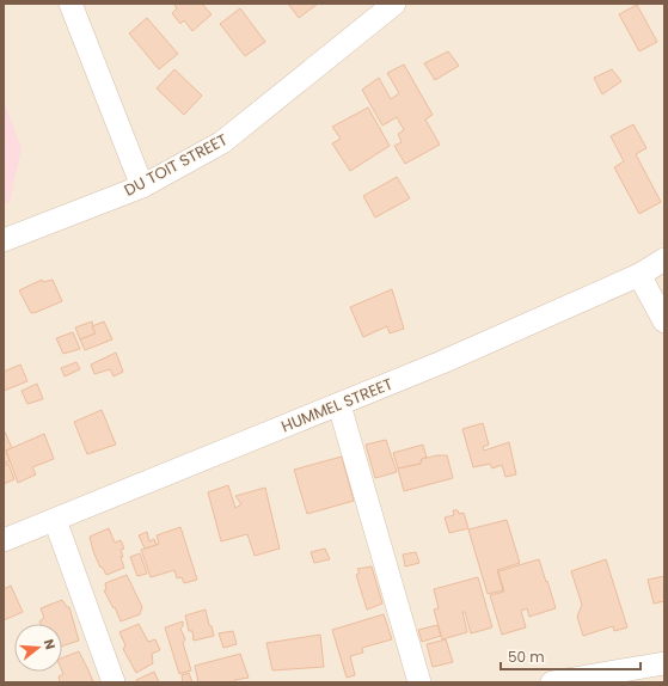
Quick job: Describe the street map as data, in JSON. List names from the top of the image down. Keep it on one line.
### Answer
{"streets":{"street":["DU TOIT STREET","HUMMEL STREET"]},"scale_bar":"50 m","north":"right"}
